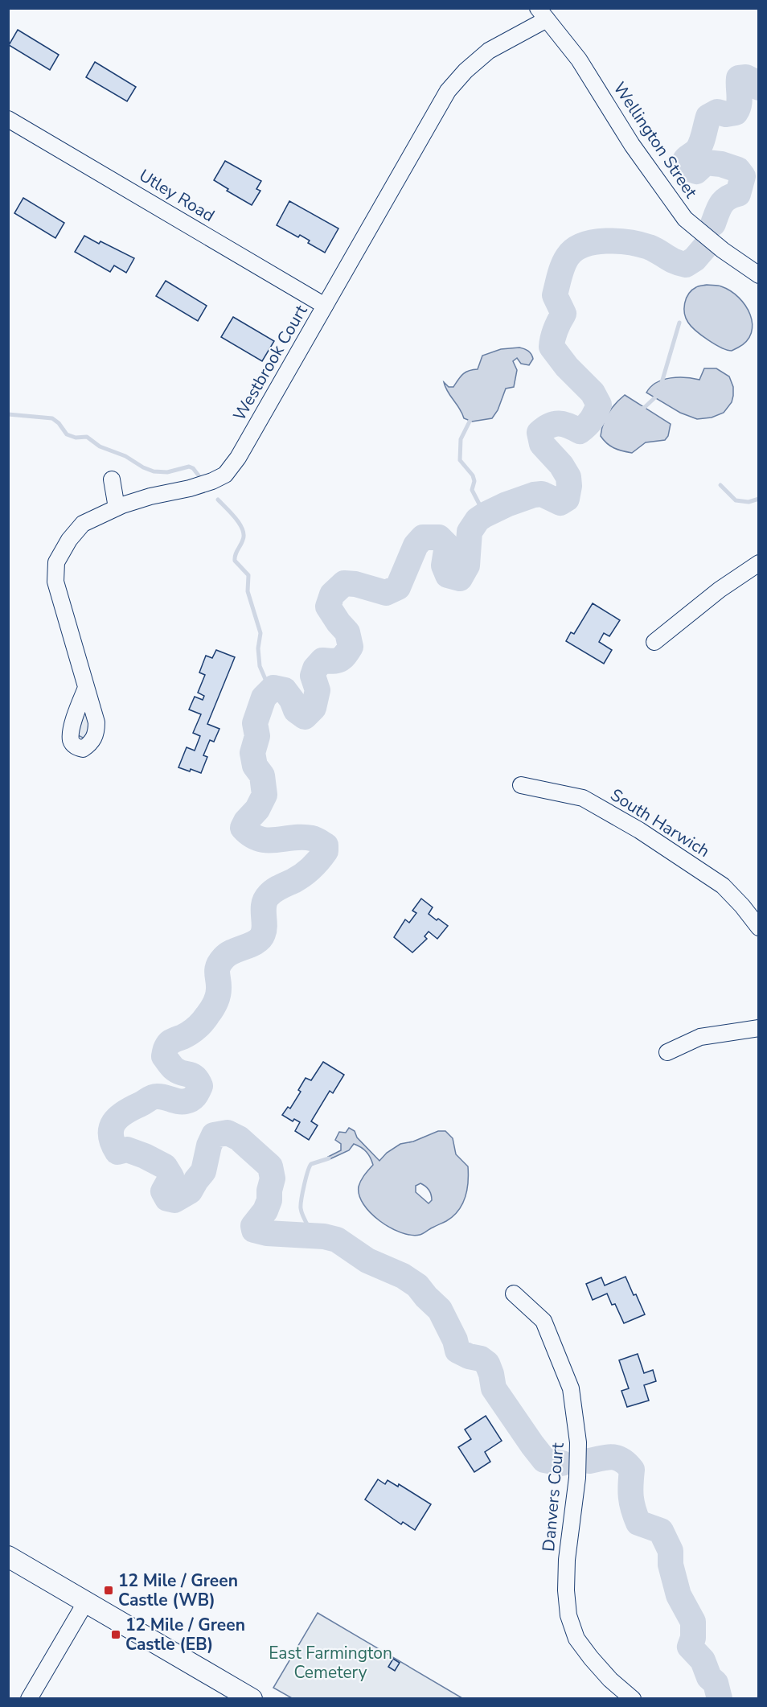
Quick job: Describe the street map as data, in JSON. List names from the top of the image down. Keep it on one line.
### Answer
{"streets":{"street":["Wellington Street","Utley Road","Westbrook Court","South Harwich","Danvers Court"]},"crossings":[["Wellington Street","Westbrook Court"],["Utley Road","Westbrook Court"]],"parks":["East Farmington Cemetery"],"places":{"transit":["12 Mile / Green Castle (WB)","12 Mile / Green Castle (EB)"]}}
